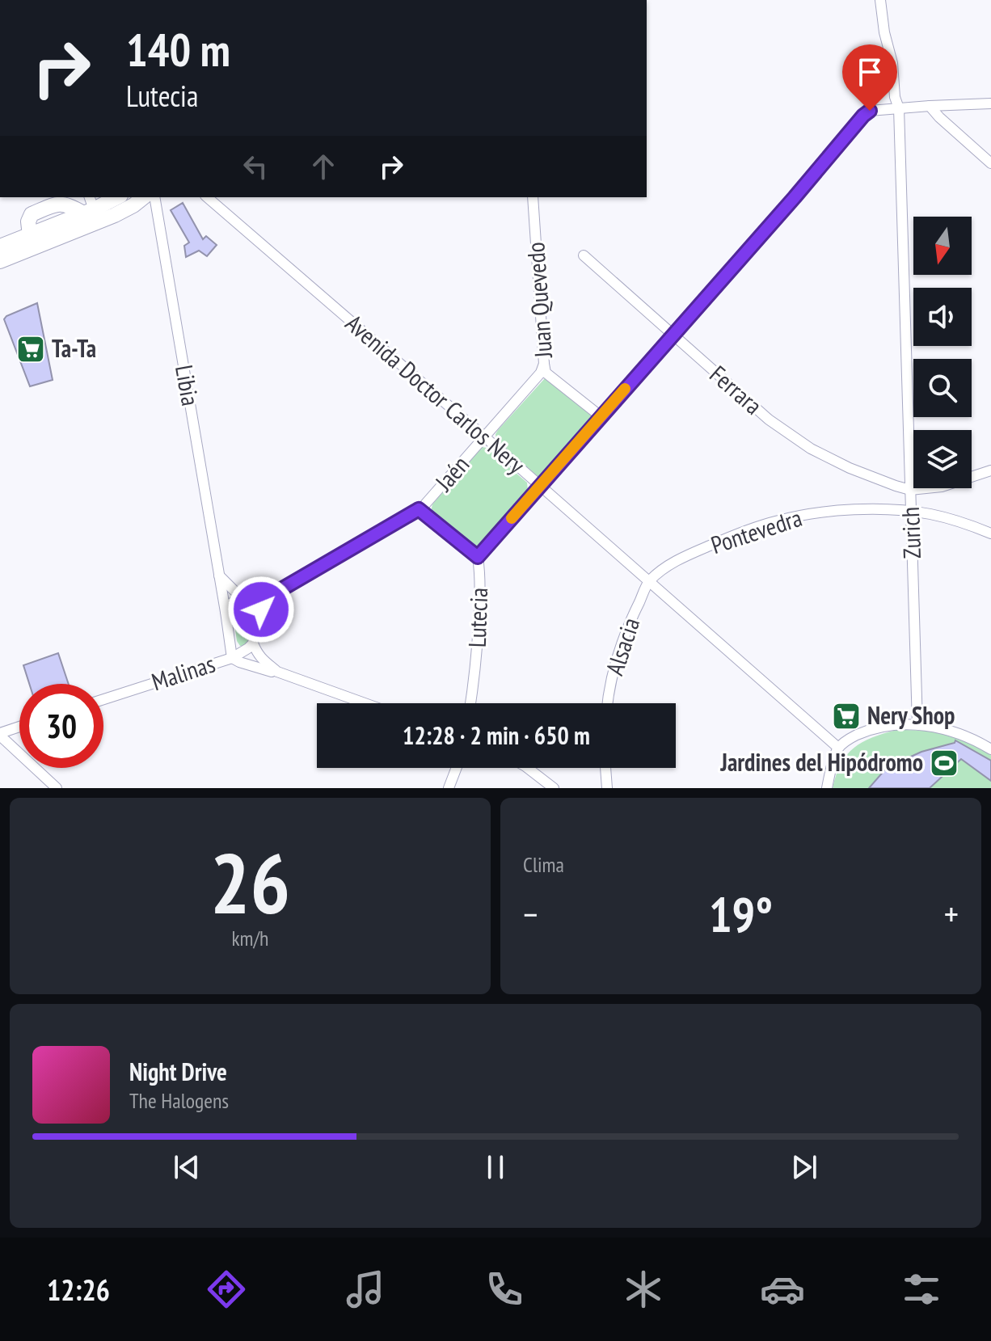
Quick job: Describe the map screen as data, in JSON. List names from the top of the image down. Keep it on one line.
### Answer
{"streets":{"street":["Juan Quevedo","Libia","Ferrara","Avenida Doctor Carlos Nery","Jaén","Pontevedra","Zurich","Lutecia","Alsacia","Malinas"]},"crossings":[["Juan Quevedo","Jaén"],["Libia","Malinas"],["Ferrara","Zurich"],["Avenida Doctor Carlos Nery","Jaén"],["Avenida Doctor Carlos Nery","Pontevedra"],["Avenida Doctor Carlos Nery","Alsacia"],["Jaén","Lutecia"],["Pontevedra","Zurich"],["Pontevedra","Alsacia"]],"places":{"supermarket":["Ta-Ta","Nery Shop"],"sports":["Jardines del Hipódromo"]},"north":"bottom","page":{"turn":["140 m","Lutecia"],"limit":"30","trip":"12:28 · 2 min · 650 m","tile":[["26","km/h"],"Clima"],"heat":["−","19°","+"],"song":["Night Drive","The Halogens"],"tabs":"12:26"}}
